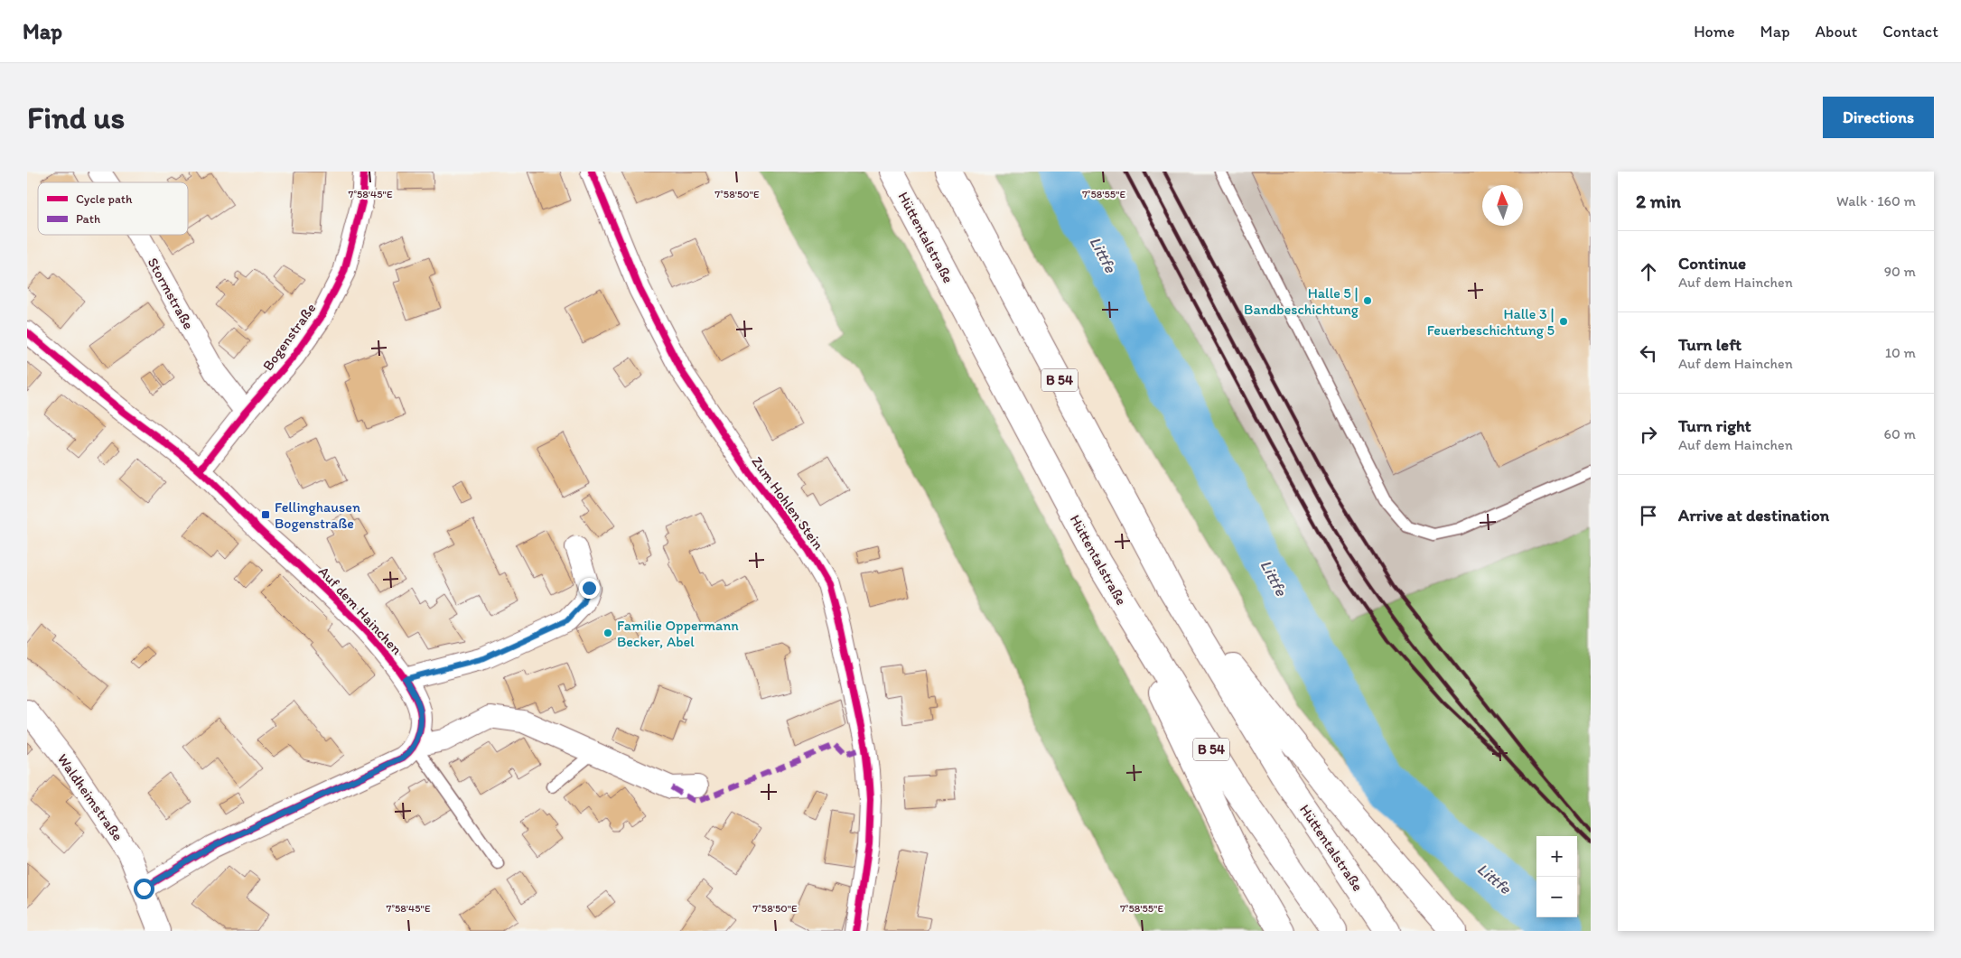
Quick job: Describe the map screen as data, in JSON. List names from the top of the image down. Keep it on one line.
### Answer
{"streets":{"highway":["Hüttentalstraße","B 54"],"street":["Stormstraße","Bogenstraße","Zum Hohlen Stein","Auf dem Hainchen","Waldheimstraße"]},"crossings":[["Stormstraße","Bogenstraße"],["Bogenstraße","Auf dem Hainchen"]],"water":["Littfe"],"places":{"other":["Halle 5 | Bandbeschichtung","Halle 3 | Feuerbeschichtung 5","Familie Oppermann Becker, Abel"],"transit":["Fellinghausen Bogenstraße"]},"legend":["Cycle path","Path"],"north":"top","page":{"header":"Map","nav":["Home","Map","About","Contact"],"buttons":"Directions","title":"Find us","heading":["2 min","Walk · 160 m"],"list":[["Continue","Auf dem Hainchen","90 m"],["Turn left","Auf dem Hainchen","10 m"],["Turn right","Auf dem Hainchen","60 m"],"Arrive at destination"],"map_buttons":["+","−"]},"coordinates":["7°58'45\"E","7°58'50\"E","7°58'55\"E"]}
